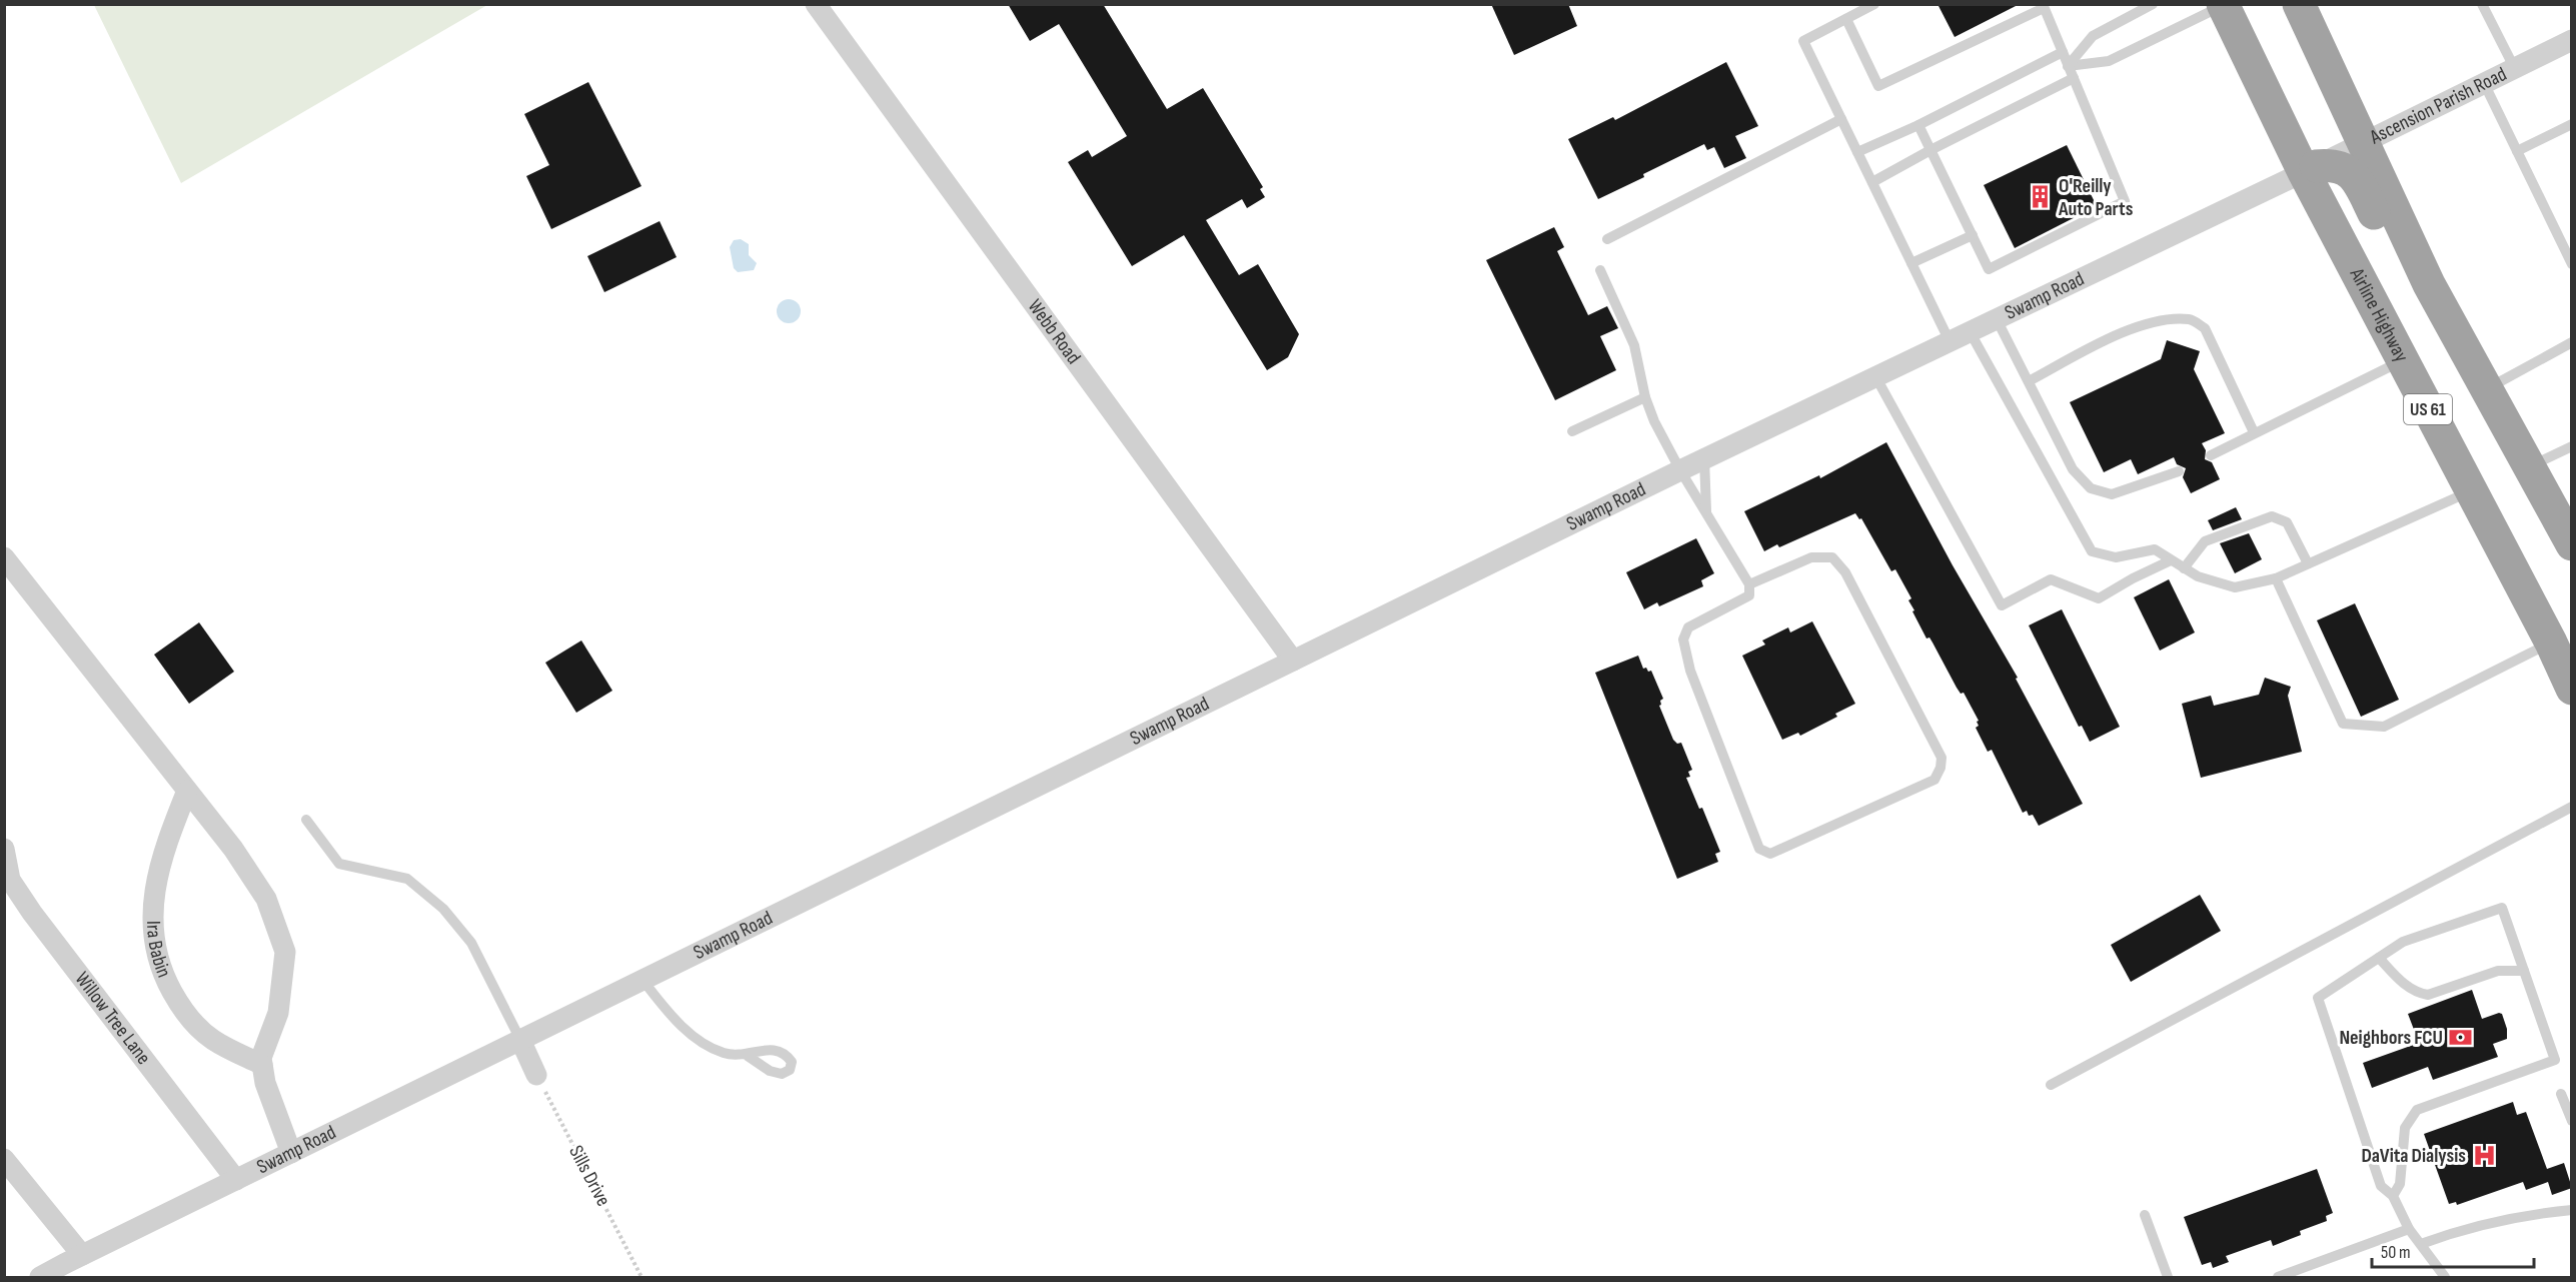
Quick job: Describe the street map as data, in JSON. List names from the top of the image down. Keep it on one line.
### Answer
{"streets":{"highway":["Airline Highway","US 61"],"street":["Ascension Parish Road","Swamp Road","Webb Road","Ira Babin","Willow Tree Lane"],"path":["Sills Drive"]},"crossings":[["Ascension Parish Road","Swamp Road"],["Ascension Parish Road","Airline Highway"],["Swamp Road","Airline Highway"],["Swamp Road","Webb Road"],["Swamp Road","Willow Tree Lane"]],"places":{"building":["O'Reilly Auto Parts"],"bank":["Neighbors FCU"],"hospital":["DaVita Dialysis"]},"scale_bar":"50 m"}
